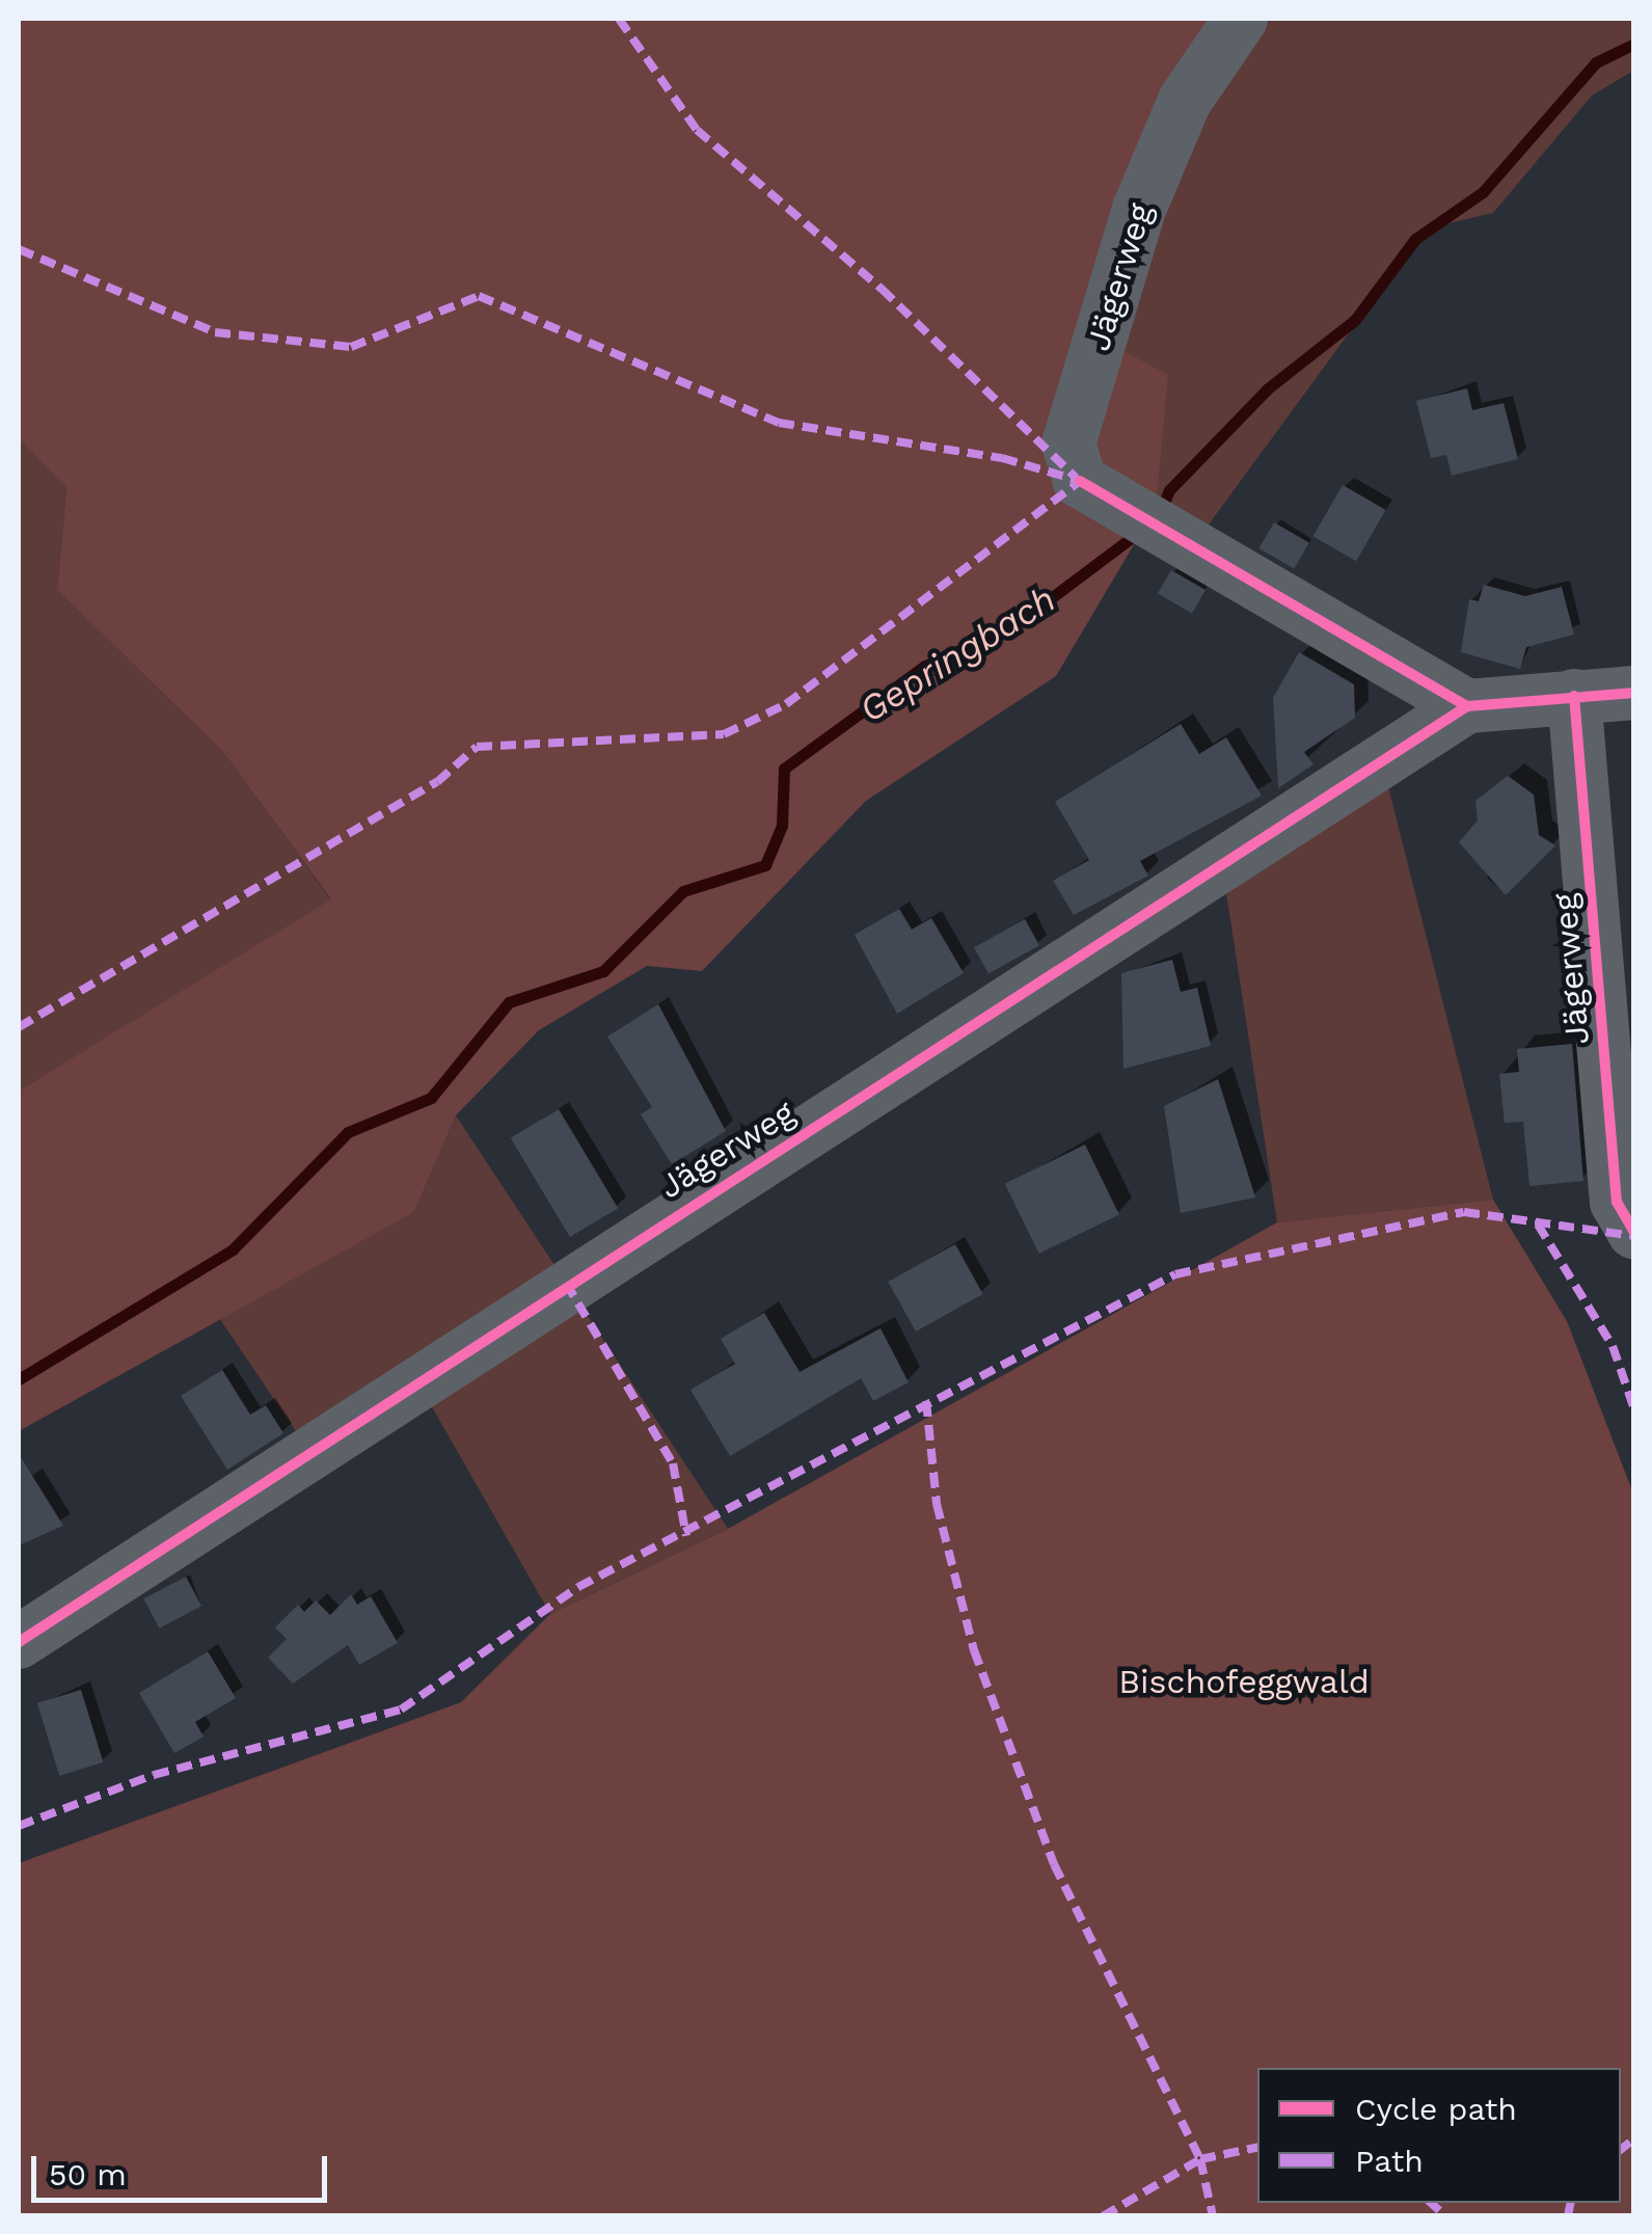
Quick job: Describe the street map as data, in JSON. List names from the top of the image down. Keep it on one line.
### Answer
{"streets":{"street":["Jägerweg"]},"water":["Gepringbach"],"parks":["Bischofeggwald"],"legend":["Cycle path","Path"],"scale_bar":"50 m"}
